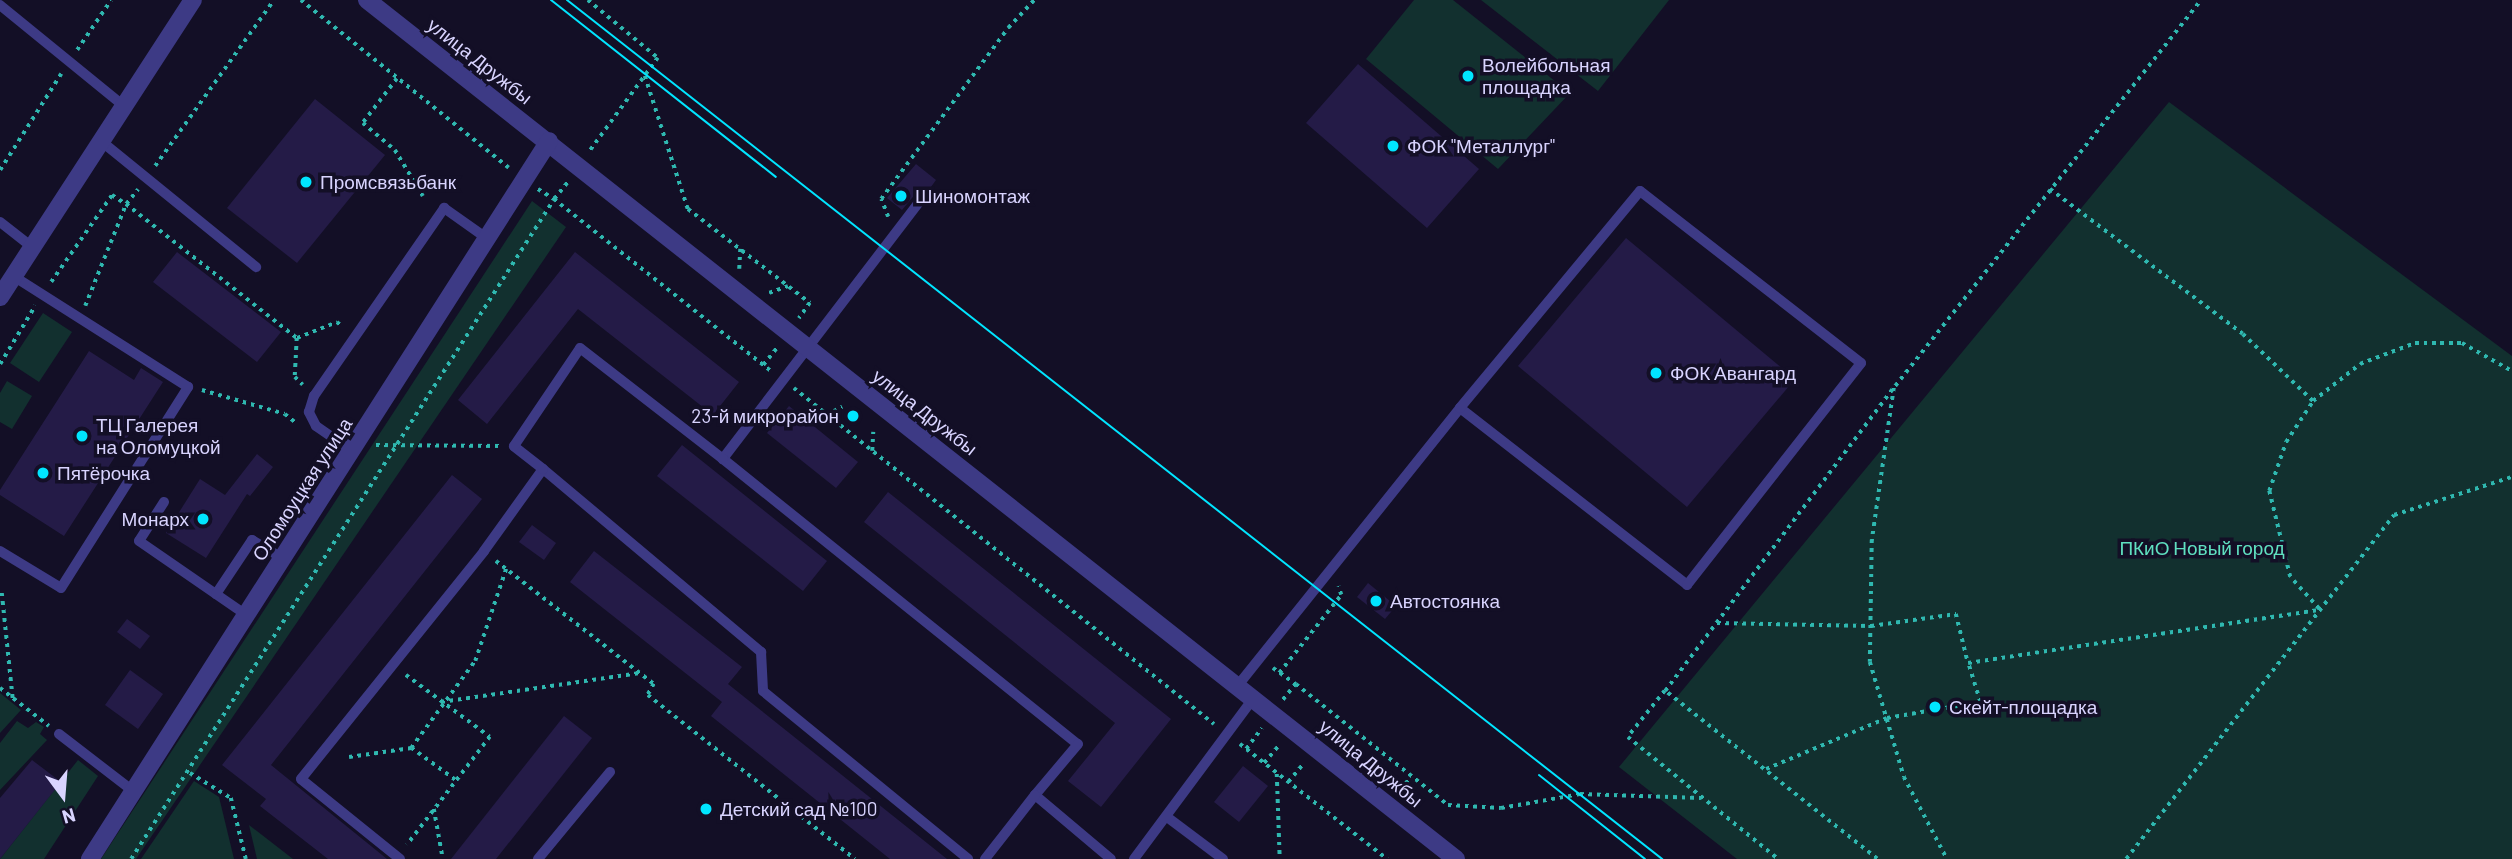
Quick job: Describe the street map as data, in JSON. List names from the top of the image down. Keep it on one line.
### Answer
{"streets":{"street":["улица Дружбы","Оломоуцкая улица"]},"crossings":[["улица Дружбы","Оломоуцкая улица"]],"parks":["ПКиО Новый город"],"places":["Волейбольная площадка","ФОК \"Металлург\"","Промсвязьбанк","Шиномонтаж","ФОК Авангард","23-й микрорайон","ТЦ Галерея на Оломуцкой","Пятёрочка","Монарх","Автостоянка","Скейт-площадка","Детский сад №100"],"north":"bottom"}
